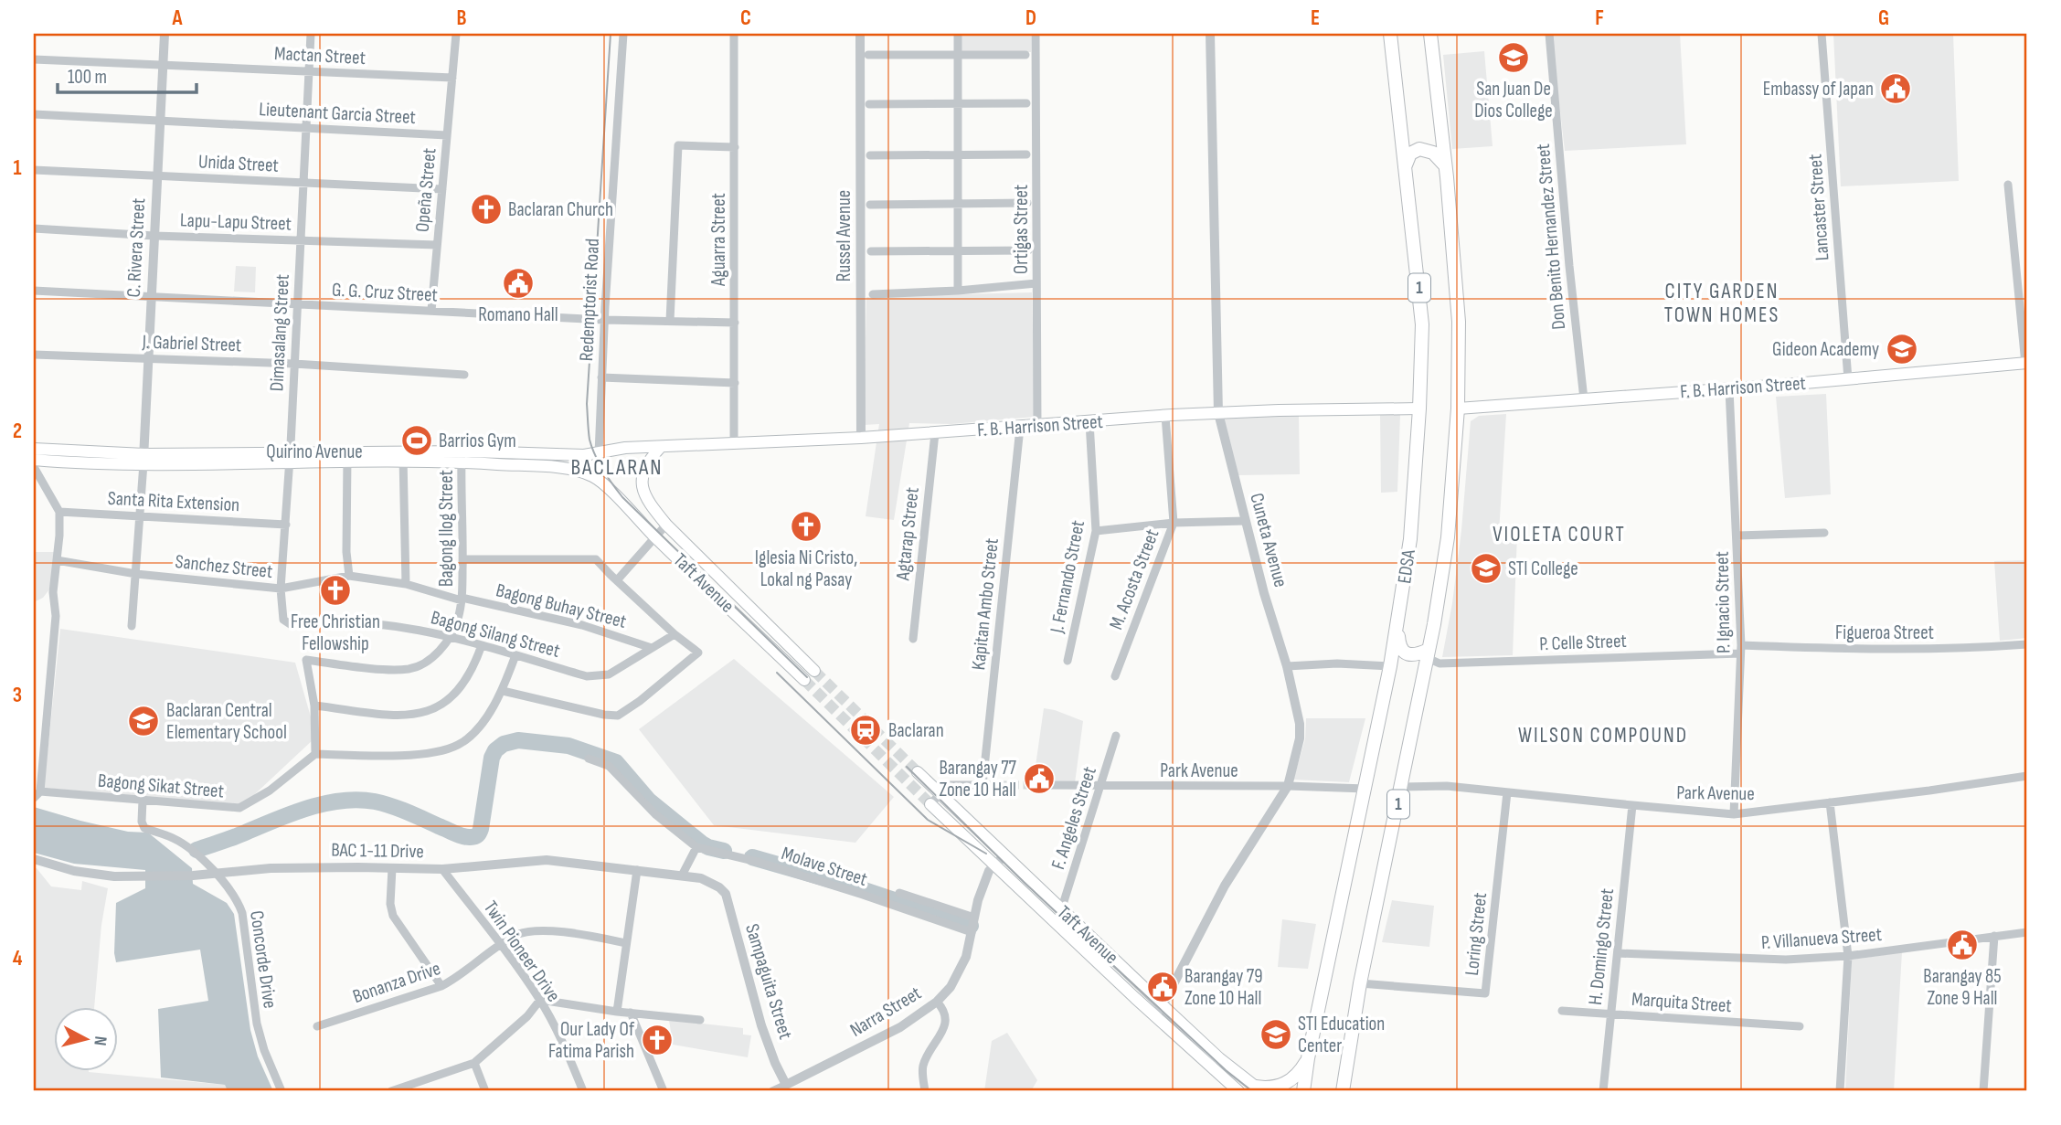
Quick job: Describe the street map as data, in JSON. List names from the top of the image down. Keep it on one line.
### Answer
{"streets":{"highway":["1","EDSA"],"main road":["F. B. Harrison Street","Quirino Avenue","Taft Avenue"],"street":["Mactan Street","Lieutenant Garcia Street","Unida Street","Opeña Street","Lancaster Street","Lapu-Lapu Street","Ortigas Street","Russel Avenue","Don Benito Hernandez Street","Aguarra Street","C. Rivera Street","G. G. Cruz Street","Redemptorist Road","Dimasalang Street","J. Gabriel Street","Santa Rita Extension","Bagong Ilog Street","Agtarap Street","Cuneta Avenue","Sanchez Street","J. Fernando Street","M. Acosta Street","P. Ignacio Street","Kapitan Ambo Street","Bagong Buhay Street","Figueroa Street","Bagong Silang Street","P. Celle Street","Park Avenue","Bagong Sikat Street","F. Angeles Street","BAC 1-11 Drive","Molave Street","Loring Street","P. Villanueva Street","H. Domingo Street","Twin Pioneer Drive","Concorde Drive","Sampaguita Street","Bonanza Drive","Marquita Street","Narra Street"]},"crossings":[["Mactan Street","Opeña Street"],["Mactan Street","C. Rivera Street"],["Mactan Street","Dimasalang Street"],["Lieutenant Garcia Street","Opeña Street"],["Lieutenant Garcia Street","C. Rivera Street"],["Lieutenant Garcia Street","Dimasalang Street"],["Unida Street","Opeña Street"],["Unida Street","C. Rivera Street"],["Unida Street","Dimasalang Street"],["Opeña Street","Lapu-Lapu Street"],["Opeña Street","G. G. Cruz Street"],["Lancaster Street","F. B. Harrison Street"],["Lapu-Lapu Street","C. Rivera Street"],["Lapu-Lapu Street","Dimasalang Street"],["Ortigas Street","F. B. Harrison Street"],["Russel Avenue","F. B. Harrison Street"],["Don Benito Hernandez Street","F. B. Harrison Street"],["Aguarra Street","G. G. Cruz Street"],["Aguarra Street","F. B. Harrison Street"],["C. Rivera Street","G. G. Cruz Street"],["C. Rivera Street","J. Gabriel Street"],["C. Rivera Street","Quirino Avenue"],["G. G. Cruz Street","Redemptorist Road"],["G. G. Cruz Street","Dimasalang Street"],["Redemptorist Road","F. B. Harrison Street"],["Redemptorist Road","Quirino Avenue"],["Dimasalang Street","J. Gabriel Street"],["Dimasalang Street","Quirino Avenue"],["Dimasalang Street","Santa Rita Extension"],["Dimasalang Street","Sanchez Street"],["Dimasalang Street","Bagong Silang Street"],["F. B. Harrison Street","Quirino Avenue"],["F. B. Harrison Street","Agtarap Street"],["F. B. Harrison Street","Cuneta Avenue"],["F. B. Harrison Street","EDSA"],["F. B. Harrison Street","J. Fernando Street"],["F. B. Harrison Street","M. Acosta Street"],["F. B. Harrison Street","Taft Avenue"],["F. B. Harrison Street","P. Ignacio Street"],["F. B. Harrison Street","Kapitan Ambo Street"],["Quirino Avenue","Bagong Ilog Street"],["Quirino Avenue","Taft Avenue"],["Bagong Ilog Street","Sanchez Street"],["Bagong Ilog Street","Bagong Buhay Street"],["Bagong Ilog Street","Bagong Silang Street"],["Cuneta Avenue","Taft Avenue"],["Cuneta Avenue","Park Avenue"],["Sanchez Street","Bagong Buhay Street"],["EDSA","P. Celle Street"],["EDSA","Park Avenue"],["EDSA","Loring Street"],["Taft Avenue","Kapitan Ambo Street"],["Taft Avenue","F. Angeles Street"],["Taft Avenue","Narra Street"],["P. Ignacio Street","Figueroa Street"],["P. Ignacio Street","P. Celle Street"],["P. Ignacio Street","Park Avenue"],["Bagong Buhay Street","Bagong Silang Street"],["Figueroa Street","P. Celle Street"],["Park Avenue","F. Angeles Street"],["Park Avenue","Loring Street"],["Park Avenue","H. Domingo Street"],["Bagong Sikat Street","Concorde Drive"],["BAC 1-11 Drive","Twin Pioneer Drive"],["BAC 1-11 Drive","Concorde Drive"],["BAC 1-11 Drive","Sampaguita Street"],["Molave Street","Narra Street"],["P. Villanueva Street","H. Domingo Street"],["H. Domingo Street","Marquita Street"],["Twin Pioneer Drive","Bonanza Drive"],["Sampaguita Street","Narra Street"]],"districts":["CITY GARDEN TOWN HOMES","BACLARAN","VIOLETA COURT","WILSON COMPOUND"],"places":{"school or university":["San Juan De Dios College","Gideon Academy","STI College","Baclaran Central Elementary School","STI Education Center"],"public building":["Embassy of Japan","Romano Hall","Barangay 77 Zone 10 Hall","Barangay 85 Zone 9 Hall","Barangay 79 Zone 10 Hall"],"church":["Baclaran Church","Iglesia Ni Cristo, Lokal ng Pasay","Free Christian Fellowship","Our Lady Of Fatima Parish"],"sports":["Barrios Gym"],"station":["Baclaran"]},"scale_bar":"100 m","north":"right","grid":{"columns":["A","B","C","D","E","F","G"],"rows":["1","2","3","4"]}}
